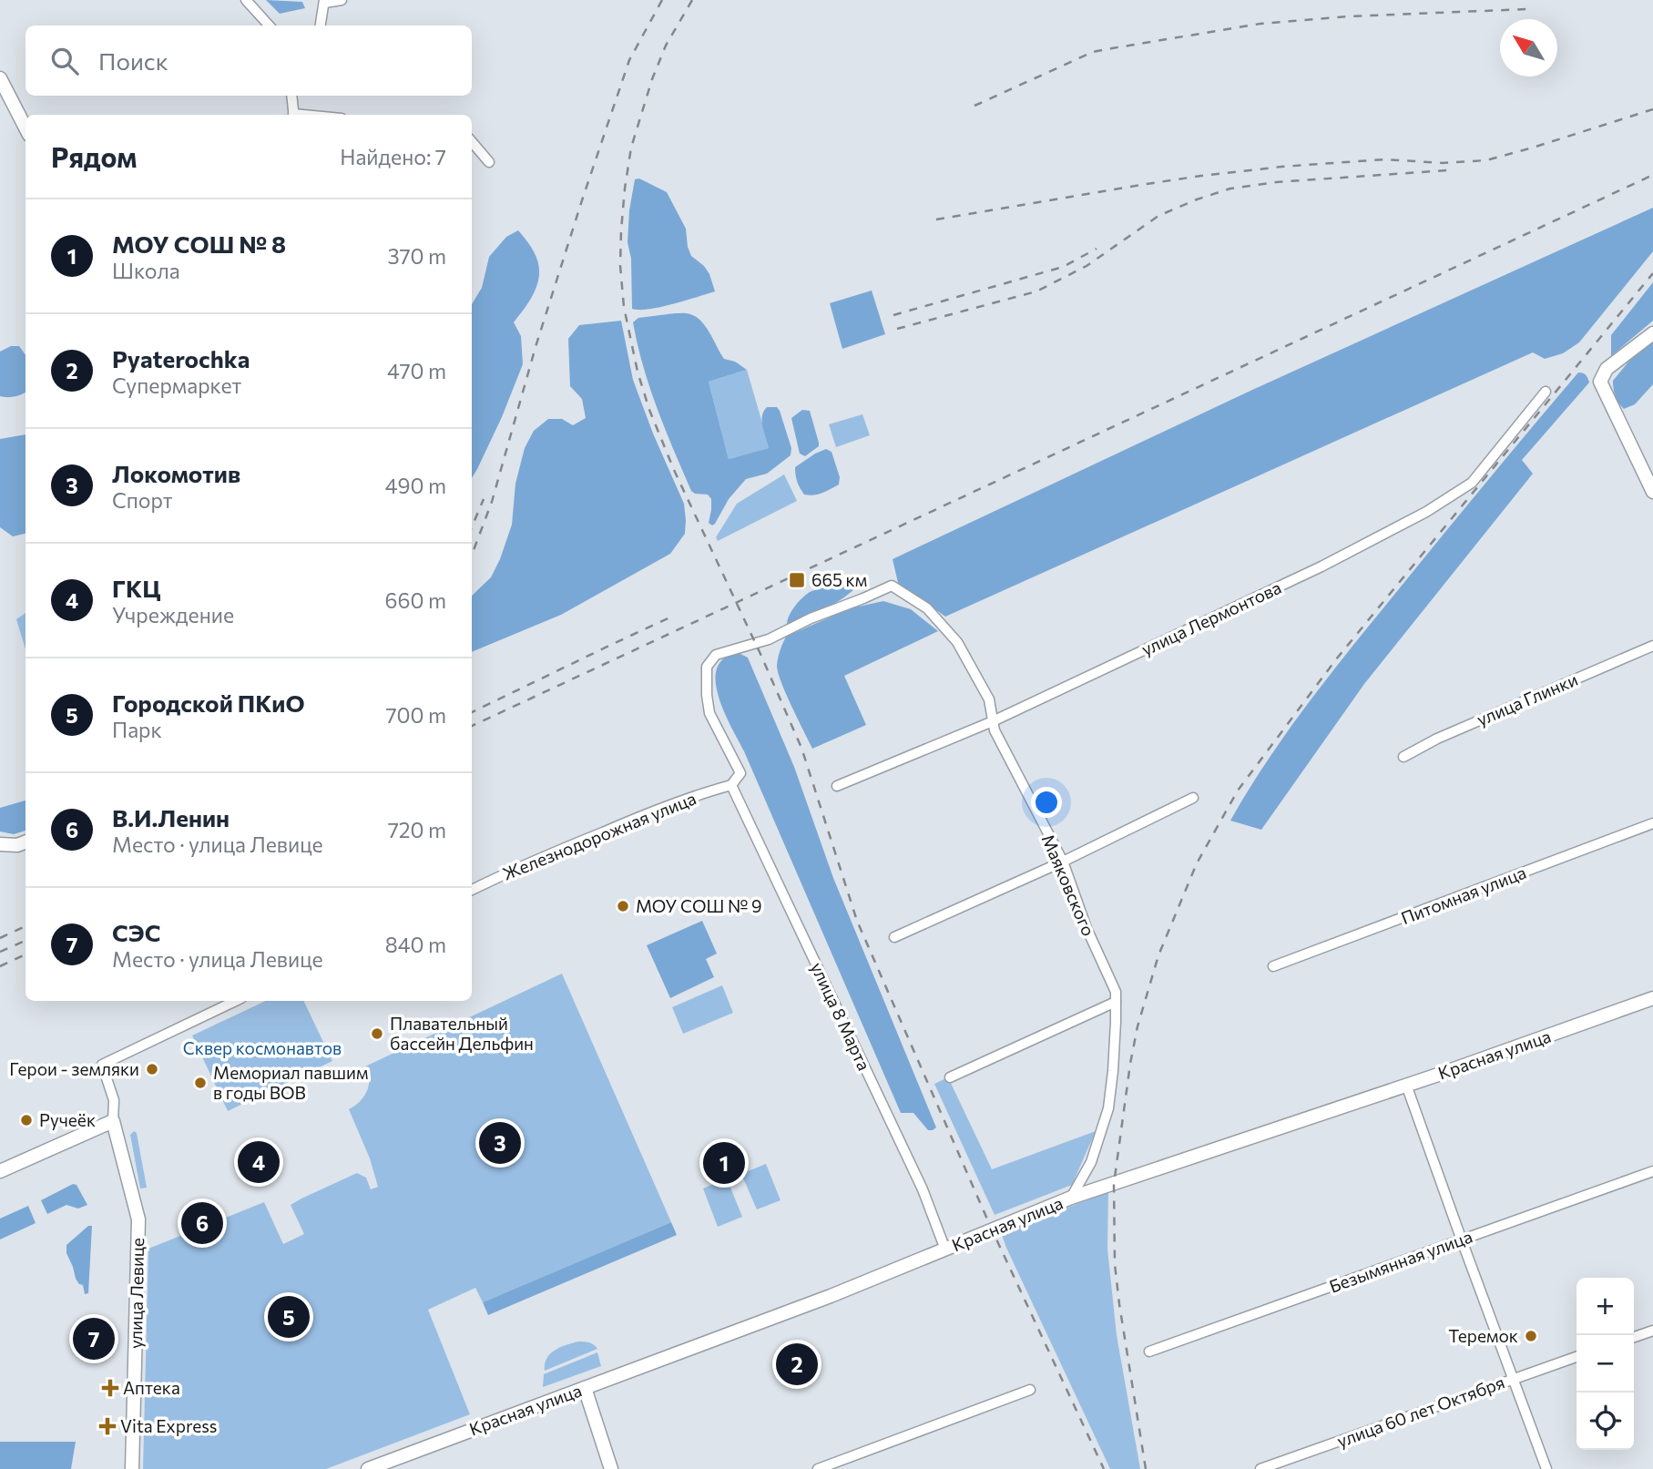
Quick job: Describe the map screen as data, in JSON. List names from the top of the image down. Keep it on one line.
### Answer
{"streets":{"street":["улица Лермонтова","улица Глинки","Железнодорожная улица","Маяковского","Питомная улица","улица 8 Марта","Красная улица","Безымянная улица","улица Левице","улица 60 лет Октября"]},"crossings":[["улица Лермонтова","Маяковского"],["Железнодорожная улица","Маяковского"],["Железнодорожная улица","улица 8 Марта"],["Маяковского","улица 8 Марта"],["Маяковского","Красная улица"],["улица 8 Марта","Красная улица"]],"parks":["Сквер космонавтов"],"places":{"transit":["665 км"],"other":["МОУ СОШ № 9","Плавательный бассейн Дельфин","Герои - земляки","Мемориал павшим в годы ВОВ","Ручеёк","Теремок"],"health":["Аптека","Vita Express"]},"north":"top left","page":{"search":"Поиск","heading":["Рядом","Найдено: 7"],"list":[{"mark":"1","name":"МОУ СОШ № 8","note":"Школа","value":"370 m"},{"mark":"2","name":"Pyaterochka","note":"Супермаркет","value":"470 m"},{"mark":"3","name":"Локомотив","note":"Спорт","value":"490 m"},{"mark":"4","name":"ГКЦ","note":"Учреждение","value":"660 m"},{"mark":"5","name":"Городской ПКиО","note":"Парк","value":"700 m"},{"mark":"6","name":"В.И.Ленин","note":"Место · улица Левице","value":"720 m"},{"mark":"7","name":"СЭС","note":"Место · улица Левице","value":"840 m"}],"pins":["3","4","1","6","5","7","2"],"map_buttons":["+","−"]}}
